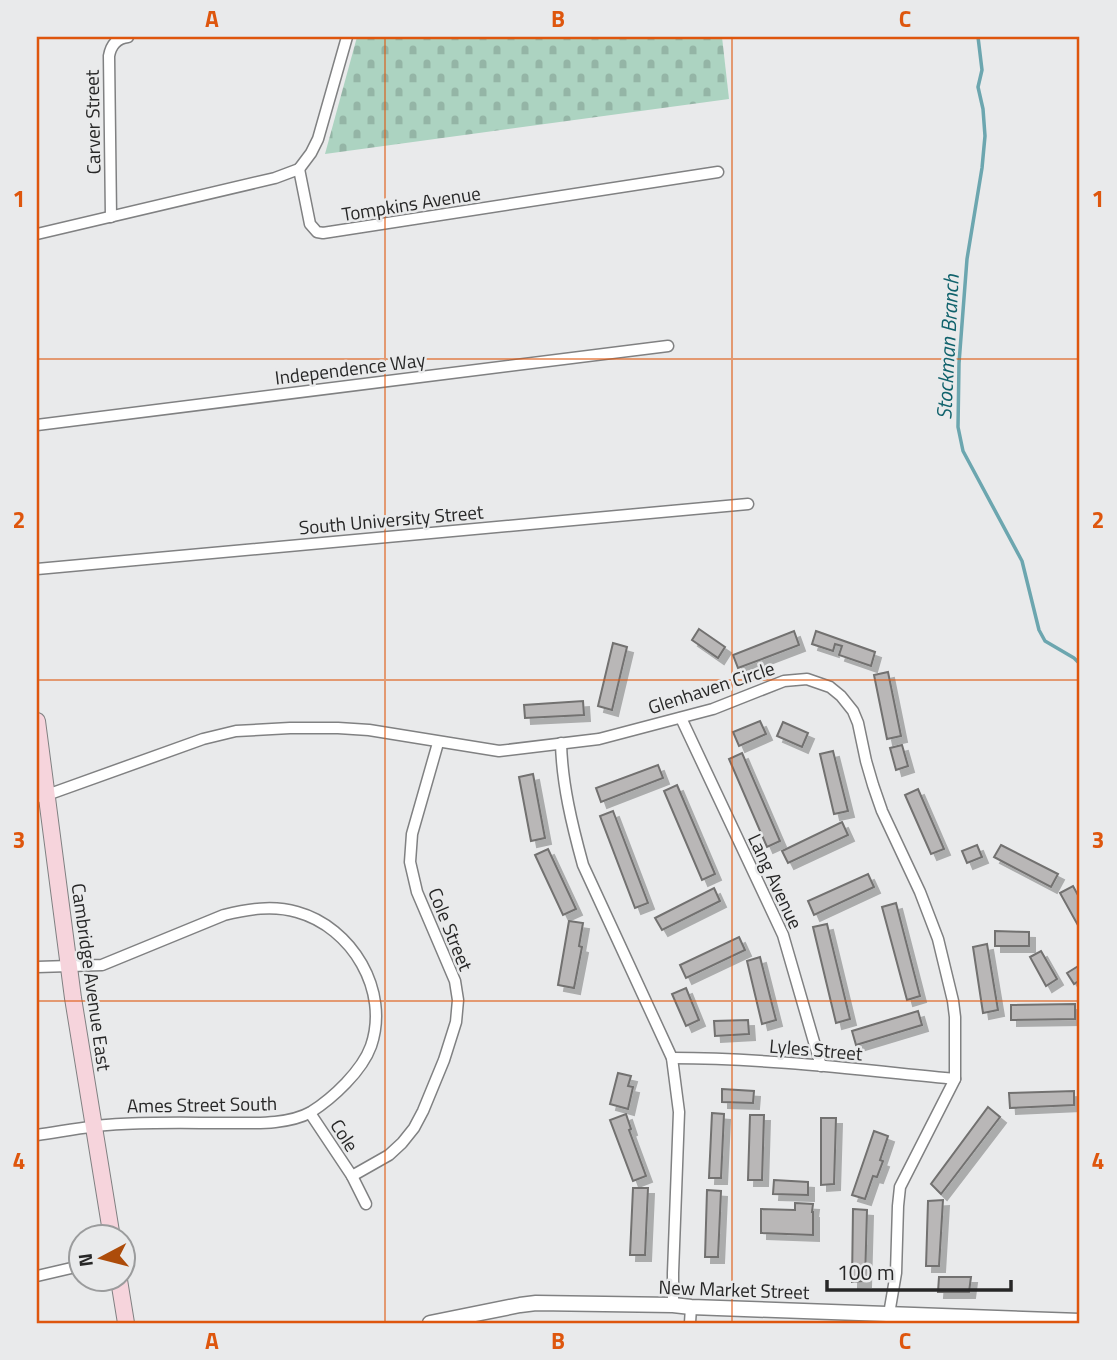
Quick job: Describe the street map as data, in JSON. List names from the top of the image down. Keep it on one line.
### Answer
{"streets":{"main road":["Cambridge Avenue East"],"street":["Carver Street","Tompkins Avenue","Independence Way","South University Street","Glenhaven Circle","Lang Avenue","Cole Street","Lyles Street","Ames Street South","Cole","New Market Street"]},"crossings":[["Glenhaven Circle","Lang Avenue"],["Glenhaven Circle","Cole Street"],["Glenhaven Circle","Cambridge Avenue East"],["Glenhaven Circle","Lyles Street"],["Glenhaven Circle","New Market Street"],["Lang Avenue","Lyles Street"],["Cole Street","Cole"],["Cambridge Avenue East","Ames Street South"],["Ames Street South","Cole"]],"water":["Stockman Branch"],"scale_bar":"100 m","north":"left","grid":{"columns":["A","B","C"],"rows":["1","2","3","4"]}}
